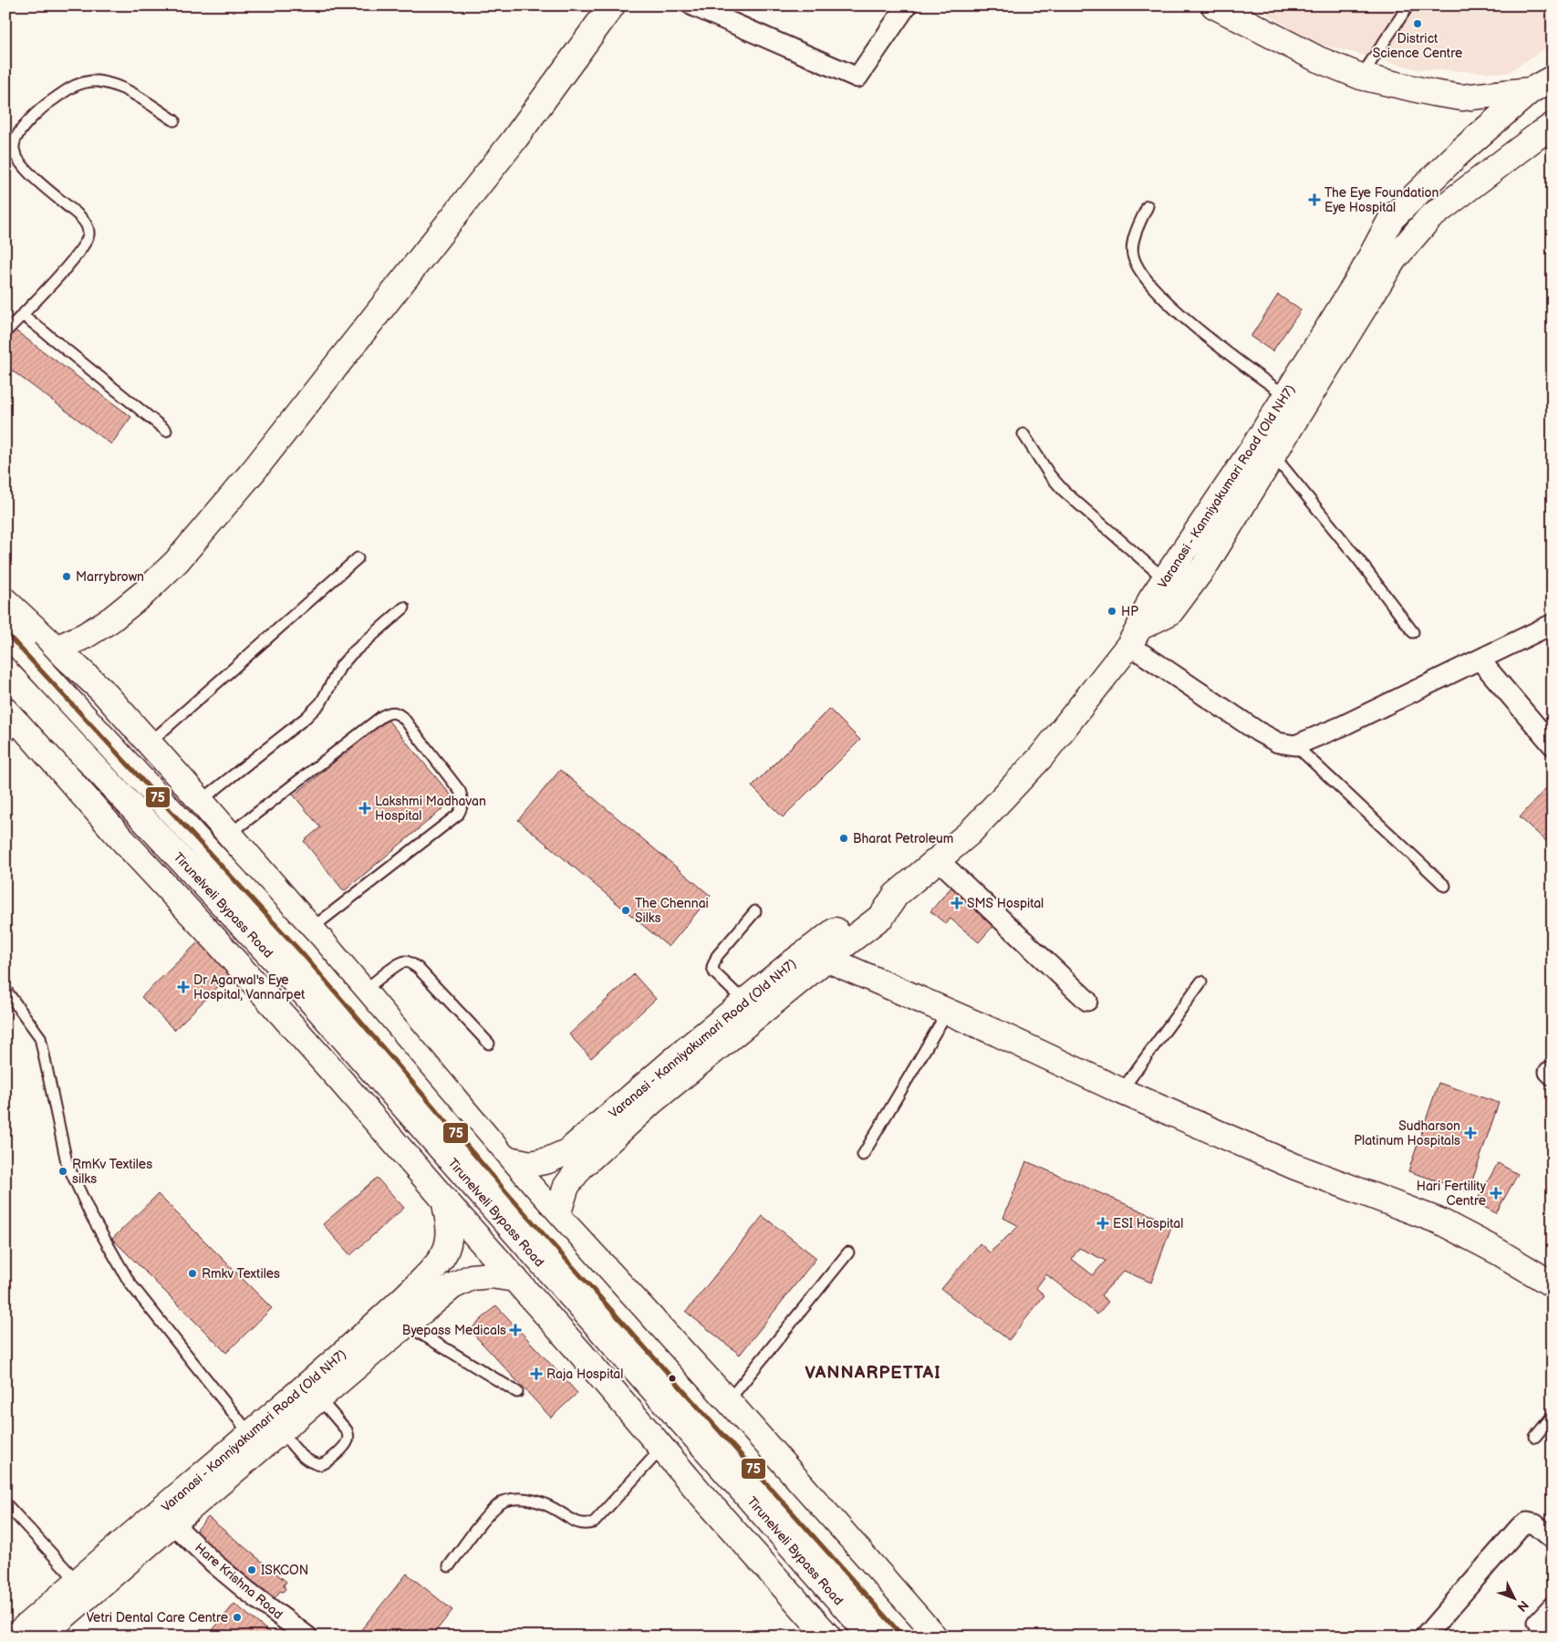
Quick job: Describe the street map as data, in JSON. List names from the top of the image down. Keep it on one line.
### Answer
{"streets":{"main road":["Varanasi - Kanniyakumari Road (Old NH7)","Tirunelveli Bypass Road"],"street":["Hare Krishna Road"]},"crossings":[["Varanasi - Kanniyakumari Road (Old NH7)","Hare Krishna Road"]],"districts":["VANNARPETTAI"],"places":{"other":["District Science Centre","Marrybrown","HP","Bharat Petroleum","The Chennai Silks","RmKv Textiles silks","Rmkv Textiles","ISKCON","Vetri Dental Care Centre"],"health":["The Eye Foundation Eye Hospital","Lakshmi Madhavan Hospital","SMS Hospital","Dr Agarwal's Eye Hospital, Vannarpet","Sudharson Platinum Hospitals","Hari Fertility Centre","ESI Hospital","Byepass Medicals","Raja Hospital"]},"lines":["transit line 75"],"north":"bottom right"}
